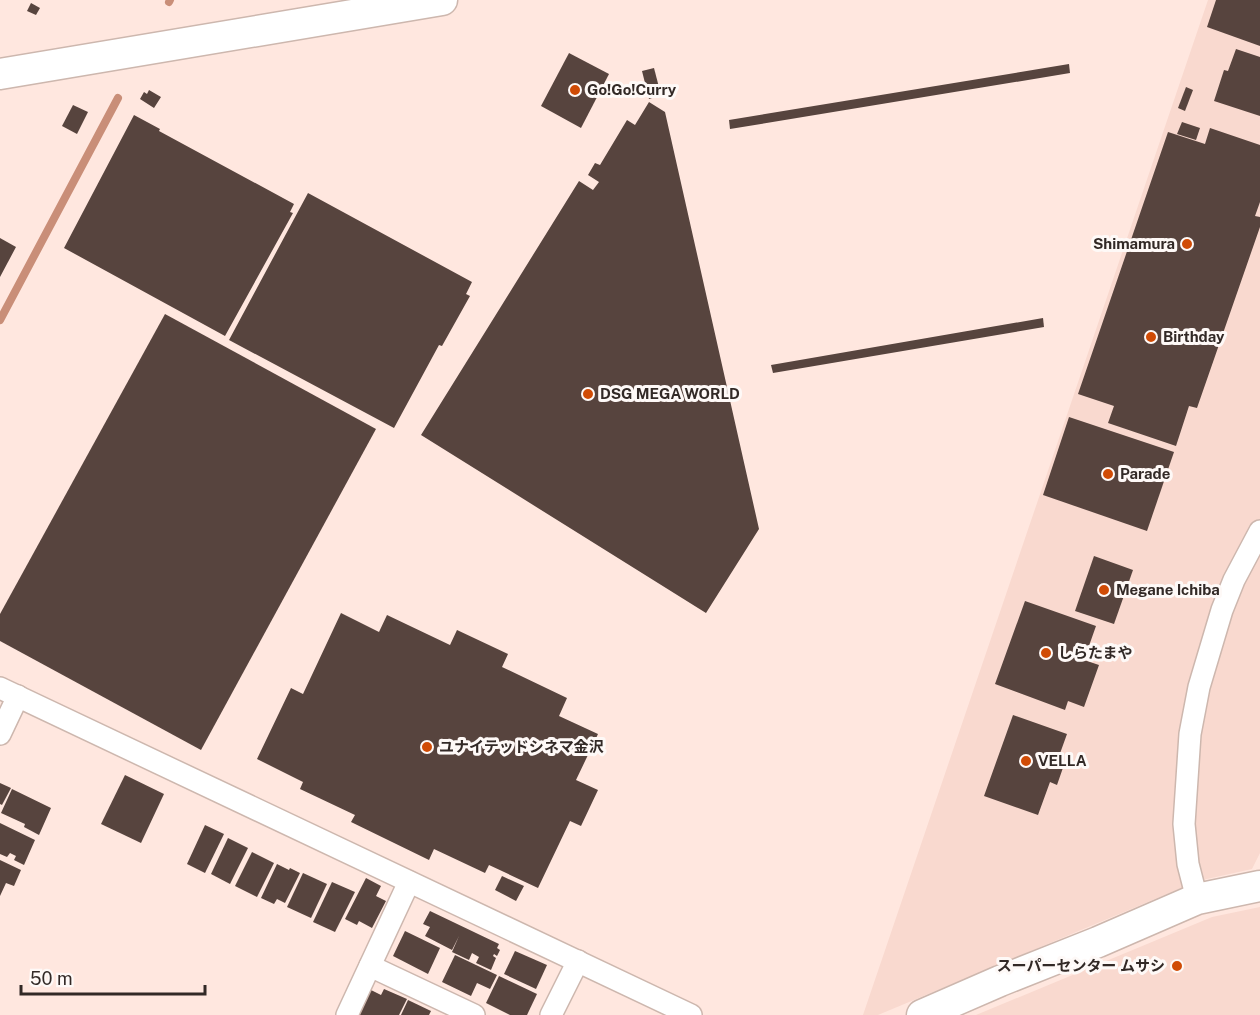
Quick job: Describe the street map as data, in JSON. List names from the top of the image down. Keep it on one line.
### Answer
{"places":["Go!Go!Curry","Shimamura","Birthday","DSG MEGA WORLD","Parade","Megane Ichiba","しらたまや","ユナイテッドシネマ金沢","VELLA","スーパーセンター ムサシ"],"scale_bar":"50 m"}
